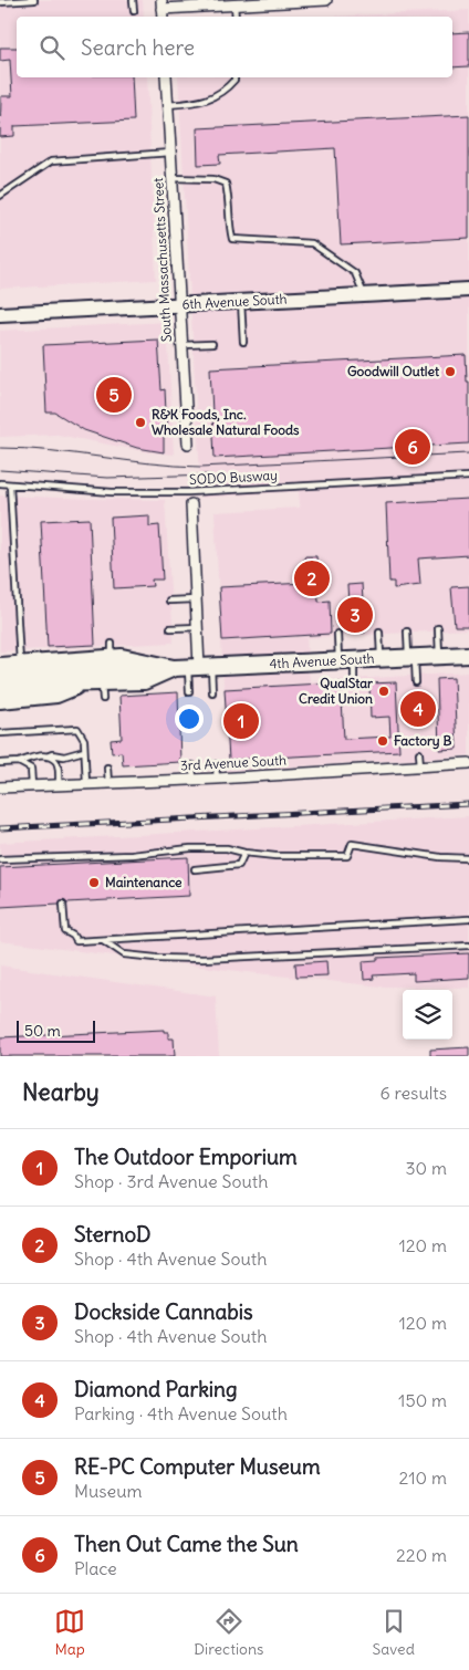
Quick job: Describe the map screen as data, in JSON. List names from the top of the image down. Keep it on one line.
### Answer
{"streets":{"main road":["4th Avenue South"],"street":["South Massachusetts Street","6th Avenue South","3rd Avenue South"],"lane":["SODO Busway"]},"crossings":[["South Massachusetts Street","6th Avenue South"]],"places":["Goodwill Outlet","R&K Foods, Inc. Wholesale Natural Foods","QualStar Credit Union","Factory B","Maintenance"],"scale_bar":"50 m","page":{"search":"Search here","pins":["5","6","2","3","4","1"],"scale":"50 m","heading":["Nearby","6 results"],"list":[{"mark":"1","name":"The Outdoor Emporium","note":"Shop · 3rd Avenue South","value":"30 m"},{"mark":"2","name":"SternoD","note":"Shop · 4th Avenue South","value":"120 m"},{"mark":"3","name":"Dockside Cannabis","note":"Shop · 4th Avenue South","value":"120 m"},{"mark":"4","name":"Diamond Parking","note":"Parking · 4th Avenue South","value":"150 m"},{"mark":"5","name":"RE-PC Computer Museum","note":"Museum","value":"210 m"},{"mark":"6","name":"Then Out Came the Sun","note":"Place","value":"220 m"}],"nav":["Map","Directions","Saved"]}}
